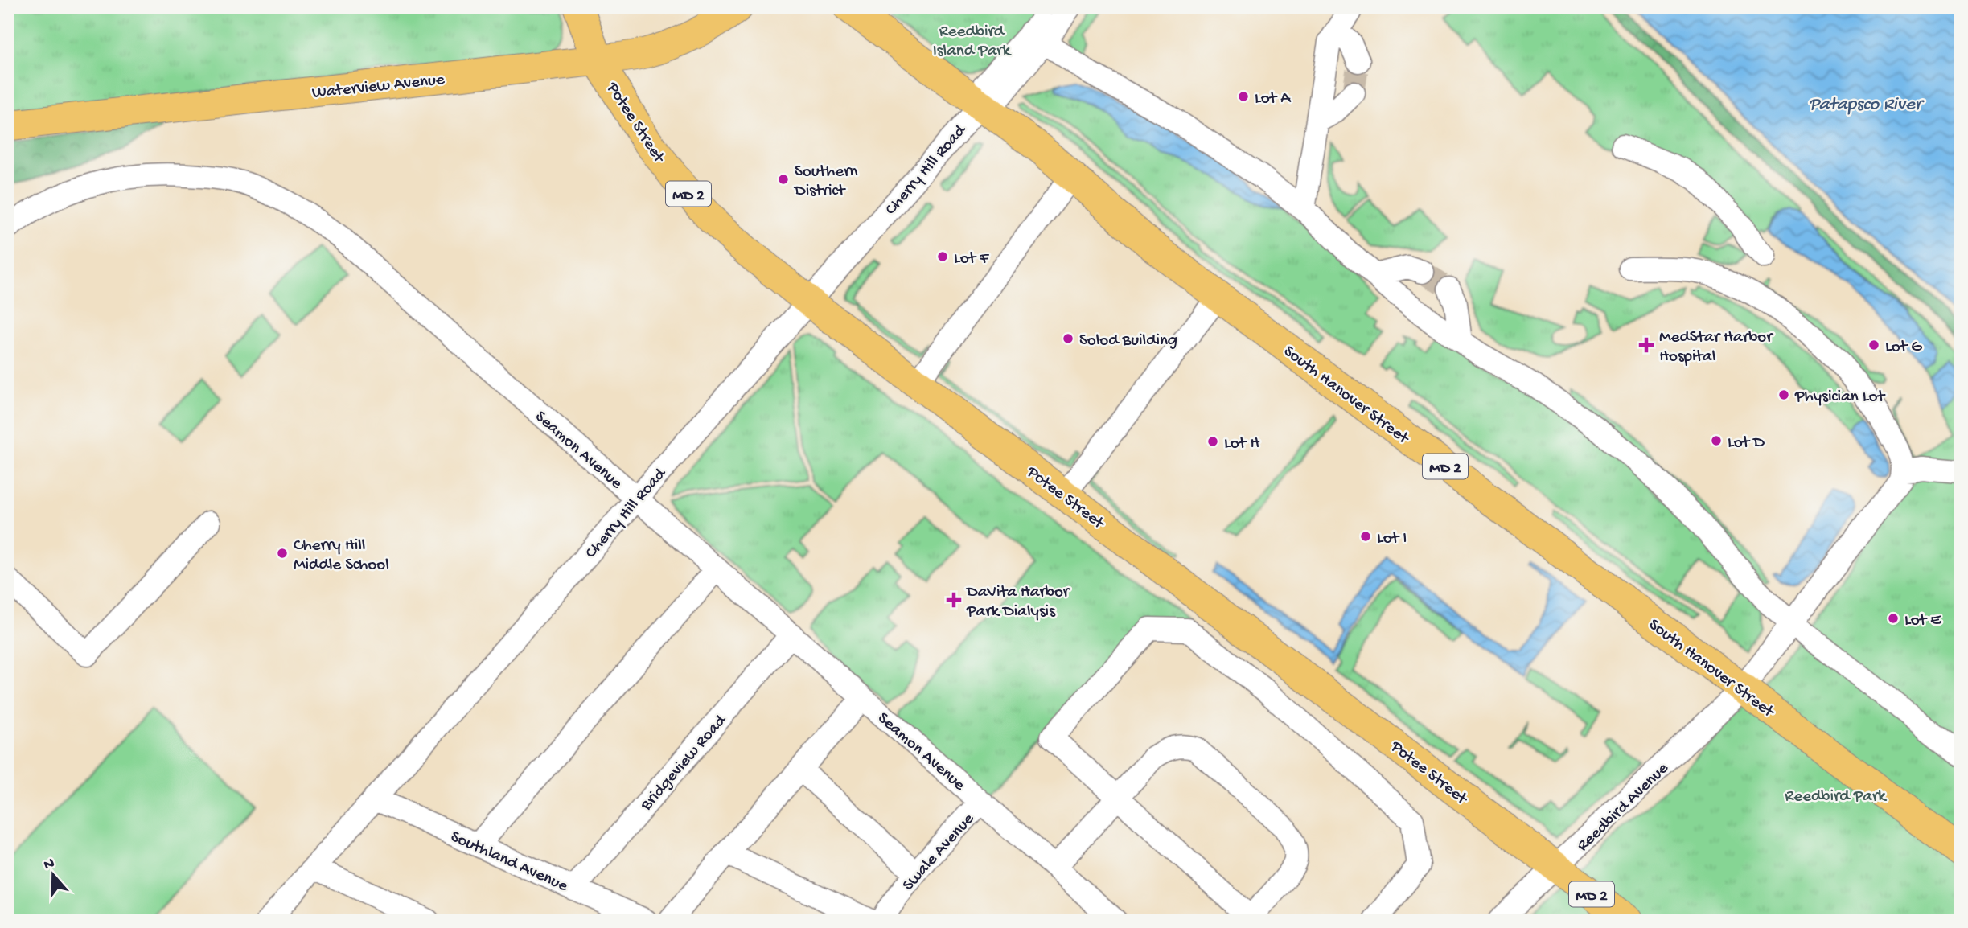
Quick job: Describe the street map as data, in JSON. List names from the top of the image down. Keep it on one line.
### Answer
{"streets":{"main road":["Waterview Avenue","Potee Street","MD 2","South Hanover Street"],"street":["Cherry Hill Road","Seamon Avenue","Bridgeview Road","Reedbird Avenue","Swale Avenue","Southland Avenue"]},"crossings":[["Waterview Avenue","Potee Street"],["Potee Street","Cherry Hill Road"],["Potee Street","Reedbird Avenue"],["Cherry Hill Road","South Hanover Street"],["Cherry Hill Road","Seamon Avenue"],["Cherry Hill Road","Southland Avenue"],["South Hanover Street","Reedbird Avenue"],["Seamon Avenue","Bridgeview Road"],["Seamon Avenue","Swale Avenue"],["Bridgeview Road","Southland Avenue"]],"water":["Patapsco River"],"parks":["Reedbird Island Park","Reedbird Park"],"places":{"other":["Lot A","Southern District","Lot F","Solod Building","Lot G","Physician Lot","Lot D","Lot H","Lot I","Cherry Hill Middle School","Lot E"],"health":["MedStar Harbor Hospital","DaVita Harbor Park Dialysis"]},"north":"top"}
